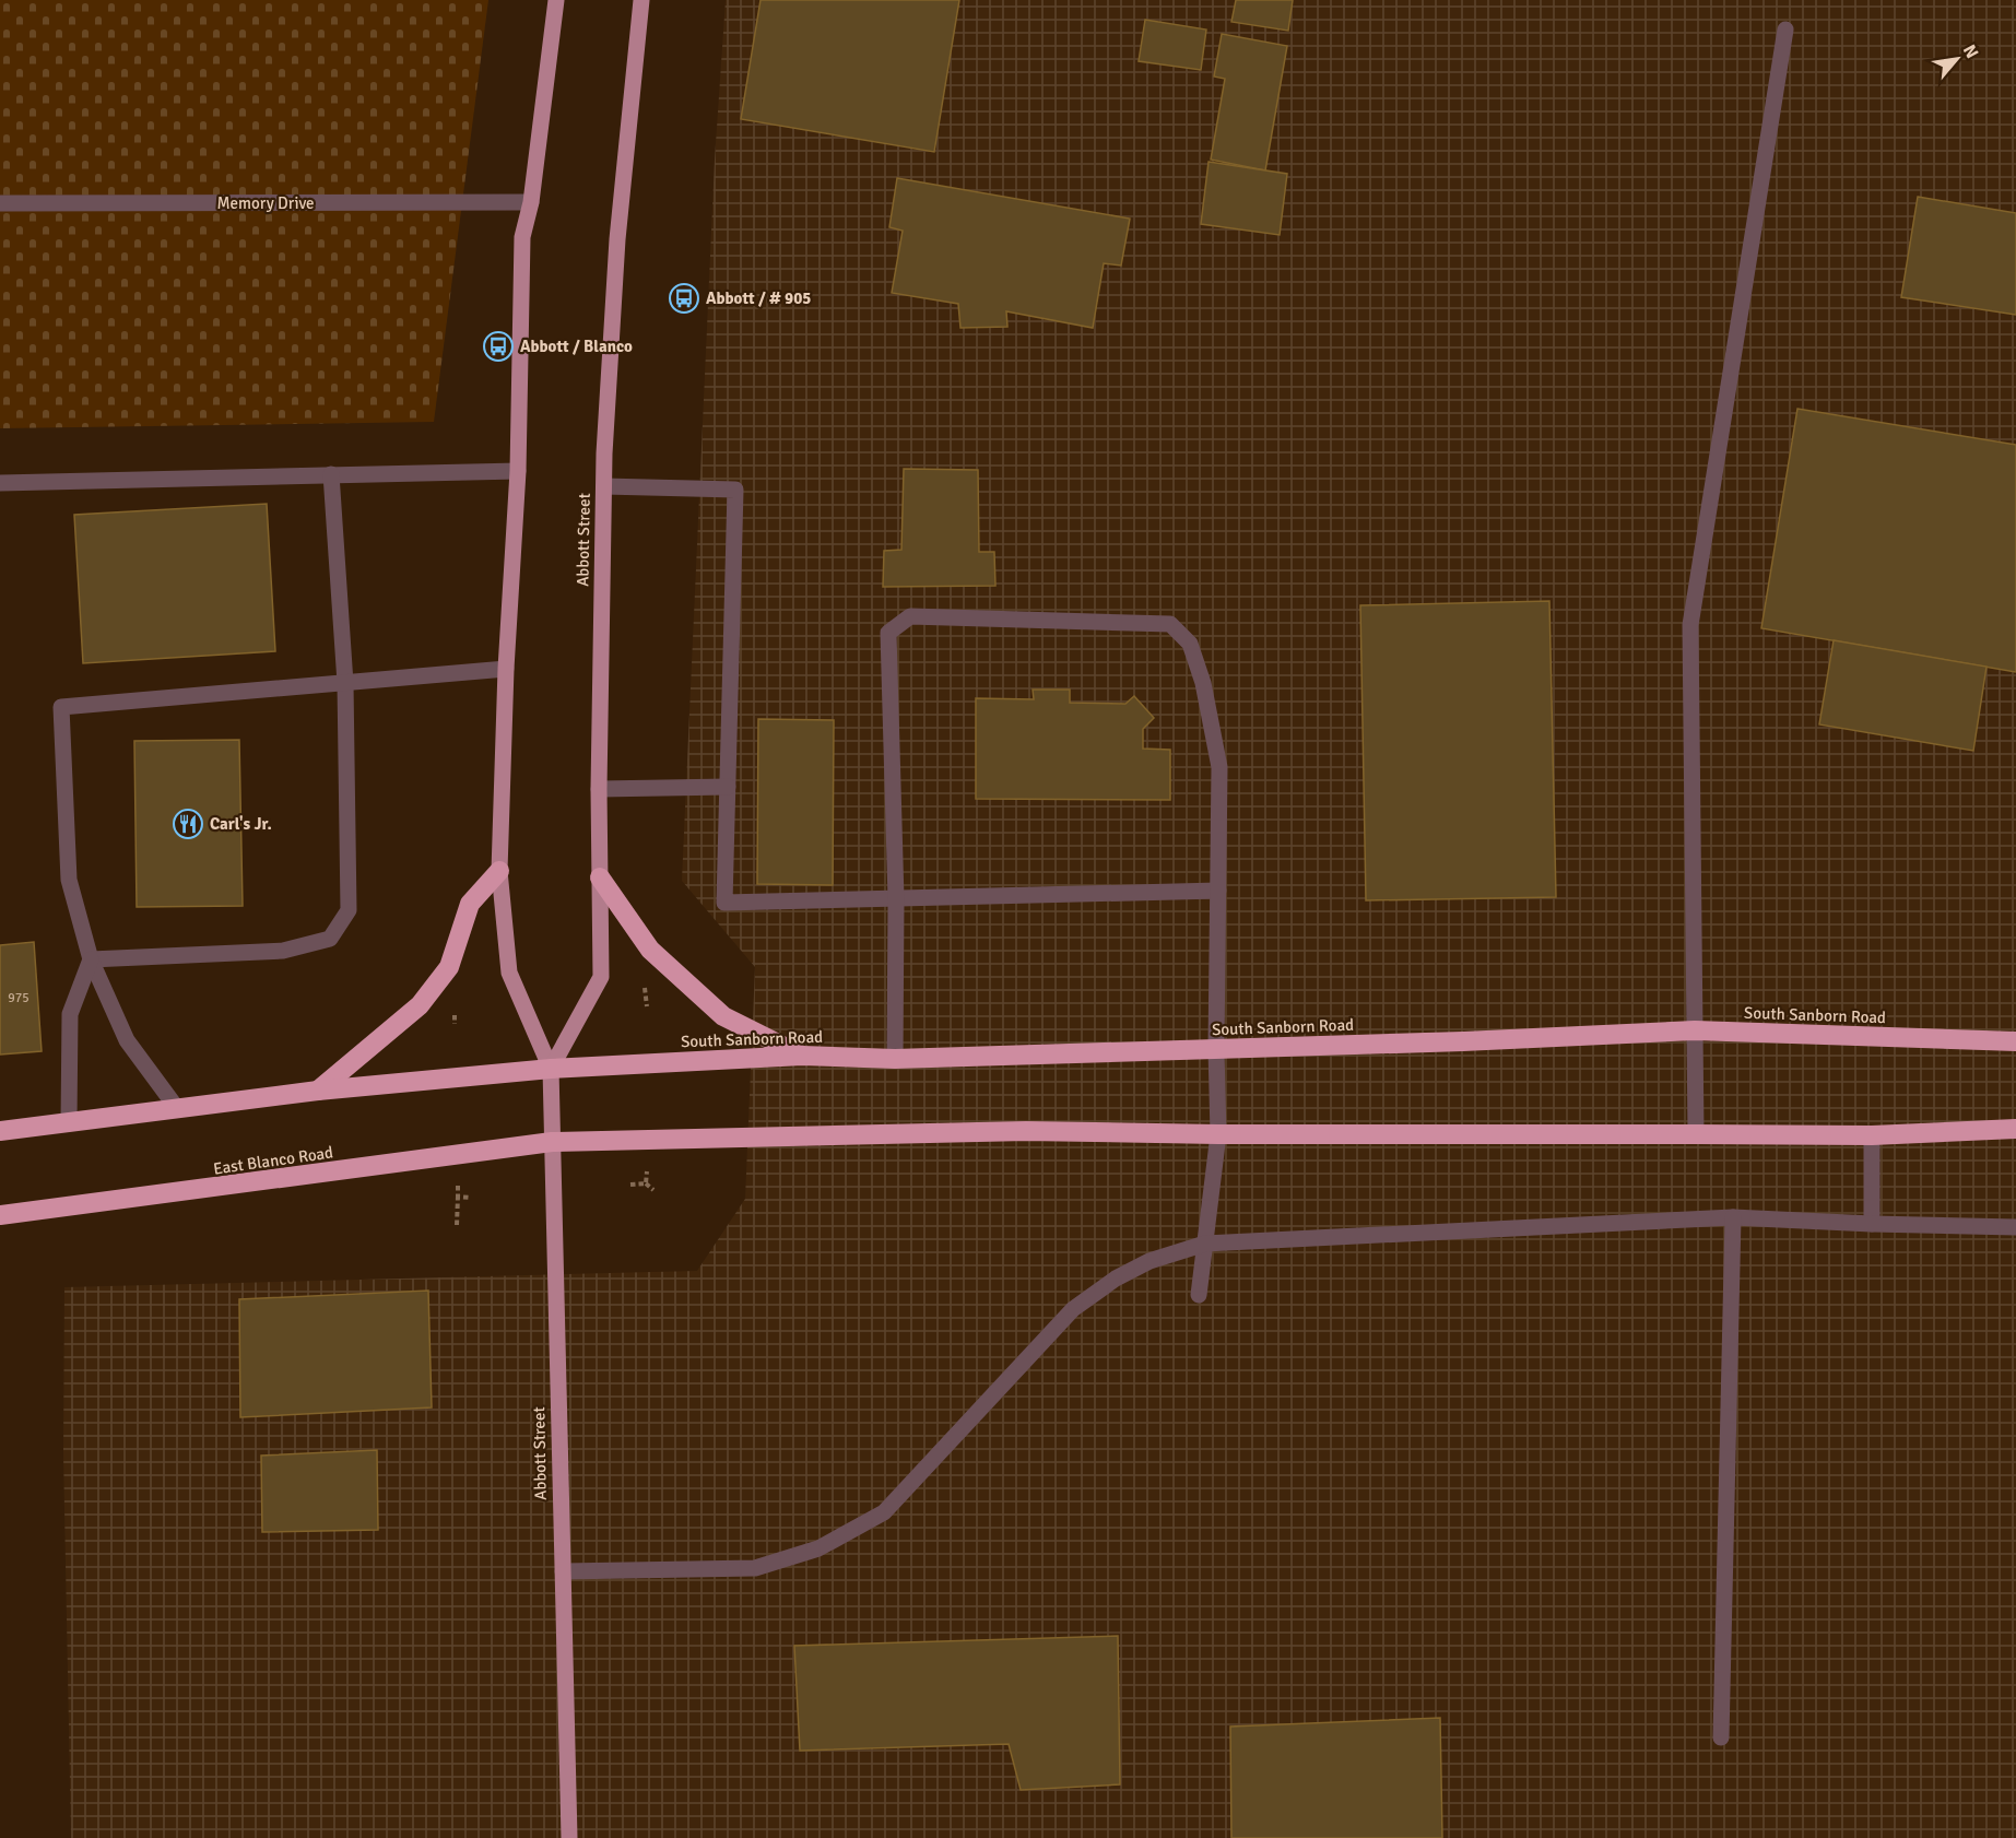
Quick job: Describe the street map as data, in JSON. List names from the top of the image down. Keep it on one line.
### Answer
{"streets":{"highway":["South Sanborn Road","East Blanco Road"],"main road":["Abbott Street"],"street":["Memory Drive"]},"crossings":[["Memory Drive","Abbott Street"],["Abbott Street","South Sanborn Road"],["Abbott Street","East Blanco Road"]],"places":{"bus stop":["Abbott / # 905","Abbott / Blanco"],"restaurant":["Carl's Jr."]},"house_numbers":["975"],"north":"top right"}
